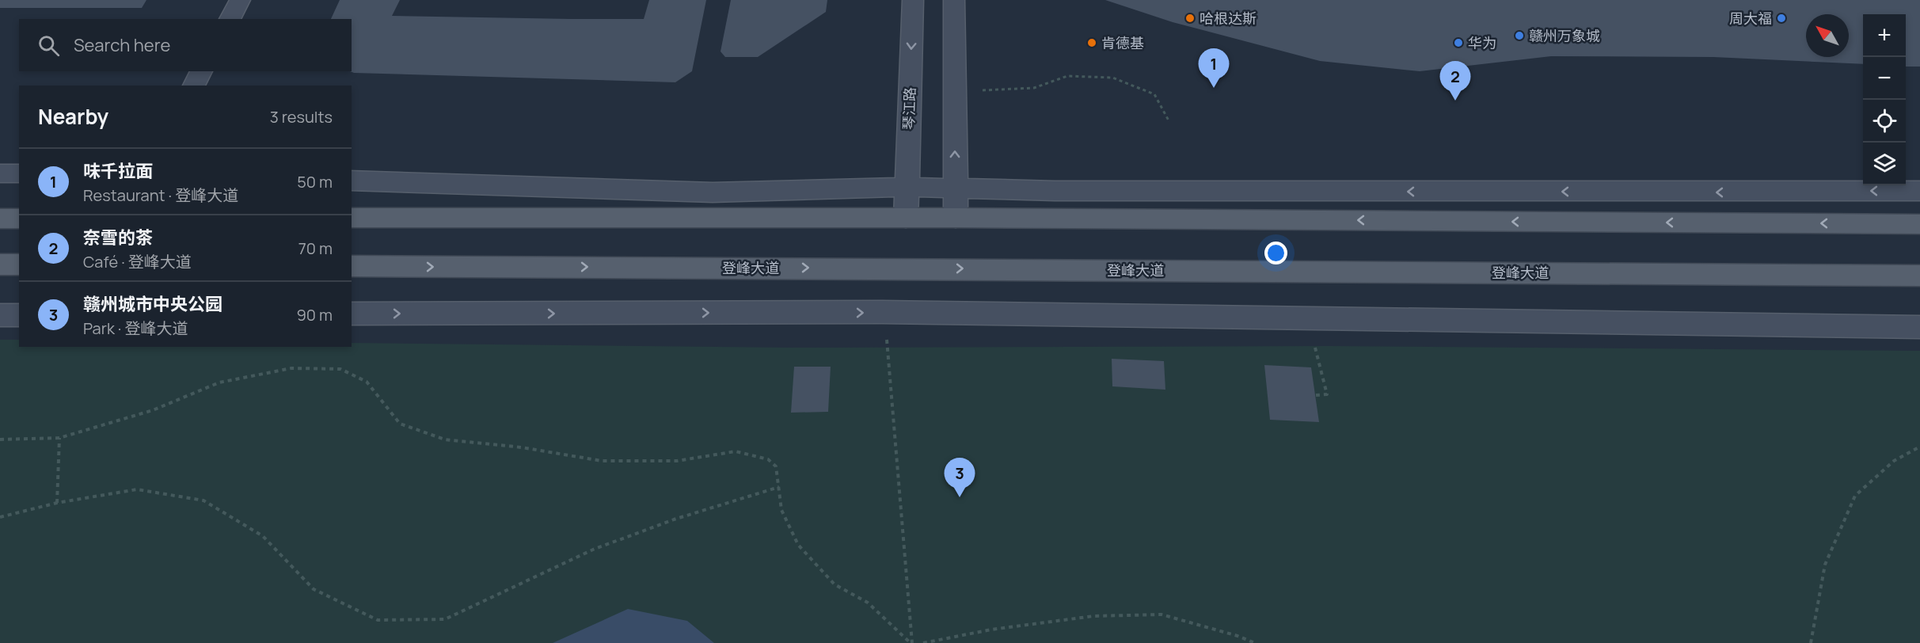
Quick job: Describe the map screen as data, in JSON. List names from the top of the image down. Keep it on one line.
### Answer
{"streets":{"main road":["登峰大道"],"street":["琴江路"]},"places":["哈根达斯","周大福","赣州万象城","肯德基","华为"],"north":"top left","page":{"map_buttons":["+","−"],"search":"Search here","pins":["1","2","3"],"heading":["Nearby","3 results"],"list":[{"mark":"1","name":"味千拉面","note":"Restaurant · 登峰大道","value":"50 m"},{"mark":"2","name":"奈雪的茶","note":"Café · 登峰大道","value":"70 m"},{"mark":"3","name":"赣州城市中央公园","note":"Park · 登峰大道","value":"90 m"}]}}
